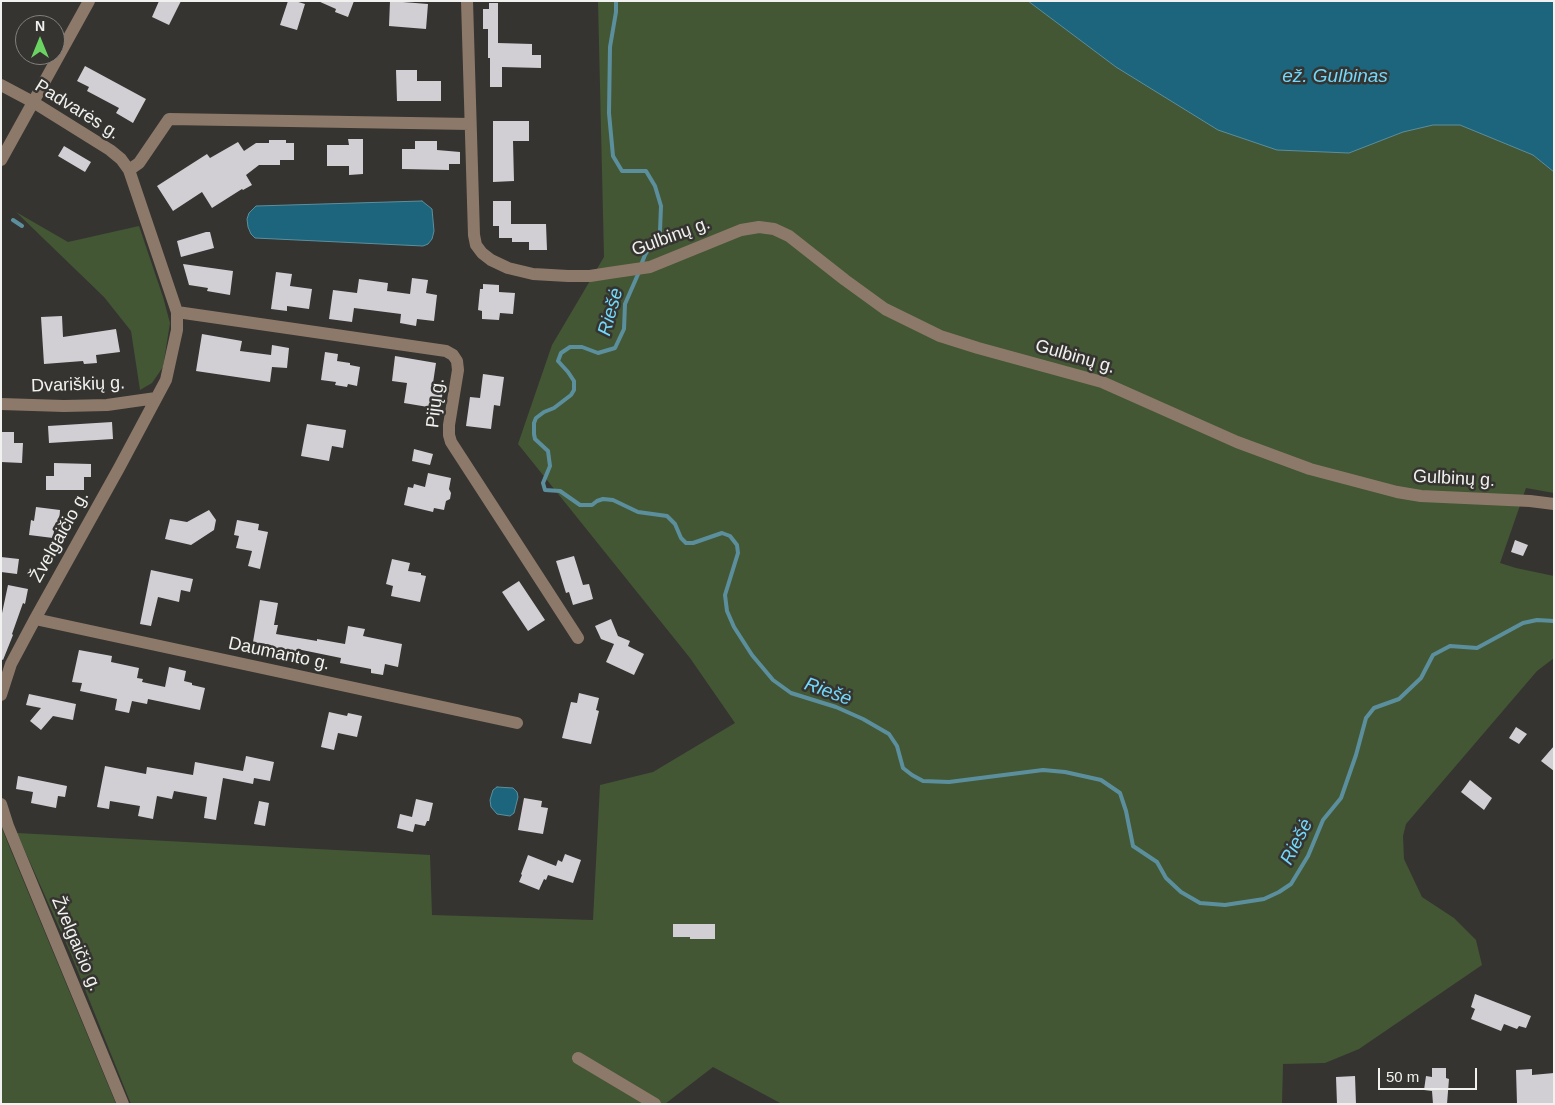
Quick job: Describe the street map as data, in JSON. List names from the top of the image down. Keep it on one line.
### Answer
{"streets":{"street":["Padvarės g.","Gulbinų g.","Dvariškių g.","Pijų g.","Žvelgaičio g.","Daumanto g."]},"crossings":[["Dvariškių g.","Žvelgaičio g."],["Pijų g.","Žvelgaičio g."],["Žvelgaičio g.","Daumanto g."]],"water":["ež. Gulbinas","Riešė"],"scale_bar":"50 m","north":"top"}
